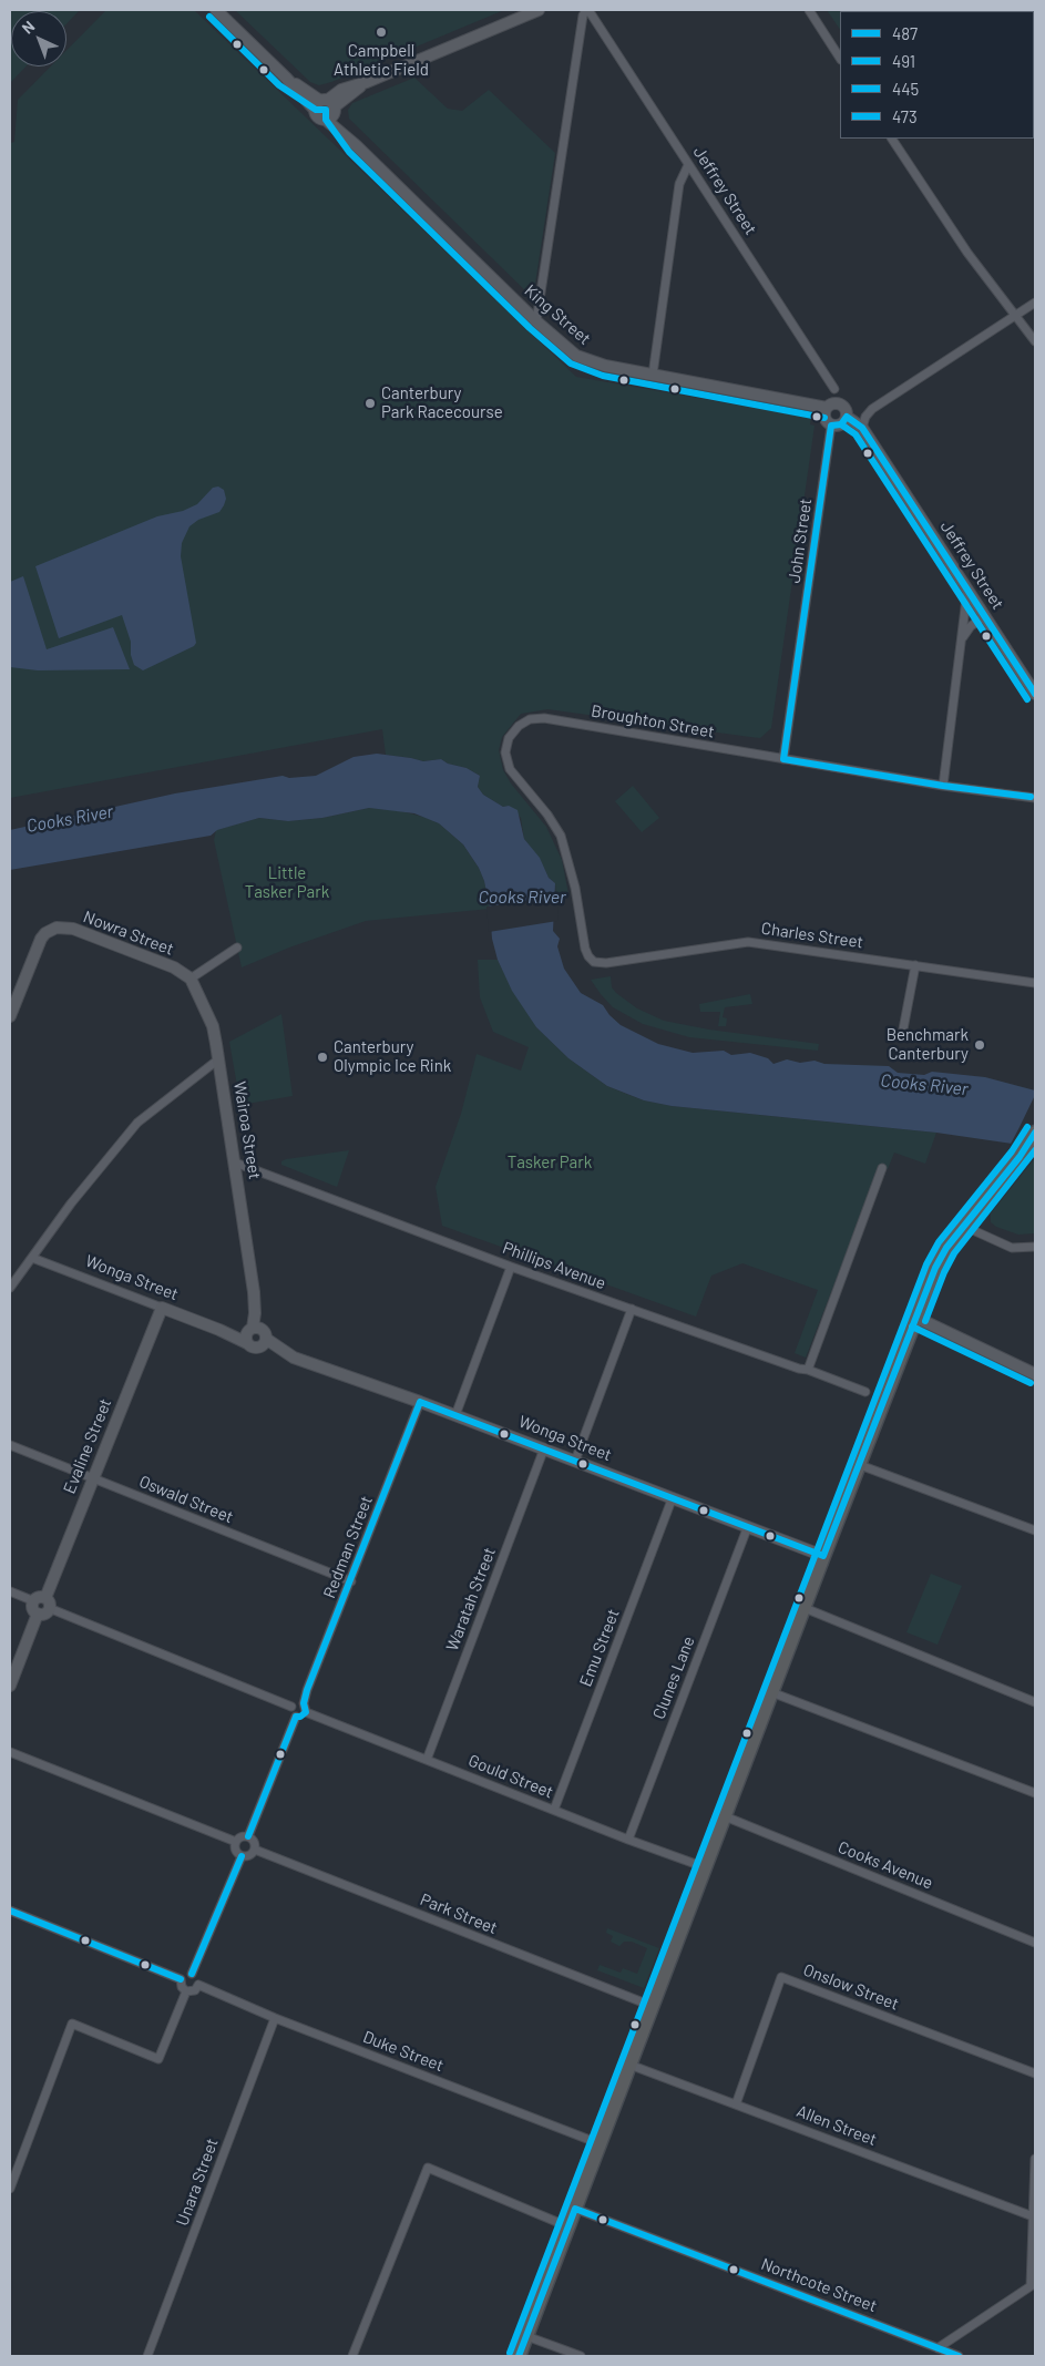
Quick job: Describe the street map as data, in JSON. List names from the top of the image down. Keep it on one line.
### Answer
{"streets":{"street":["Jeffrey Street","King Street","John Street","Broughton Street","Nowra Street","Charles Street","Wairoa Street","Phillips Avenue","Wonga Street","Evaline Street","Oswald Street","Redman Street","Waratah Street","Emu Street","Clunes Lane","Gould Street","Cooks Avenue","Park Street","Onslow Street","Duke Street","Allen Street","Unara Street","Northcote Street"]},"crossings":[["King Street","John Street"],["John Street","Broughton Street"],["Broughton Street","Charles Street"],["Nowra Street","Wairoa Street"],["Wairoa Street","Phillips Avenue"],["Wairoa Street","Wonga Street"],["Wonga Street","Evaline Street"],["Wonga Street","Redman Street"],["Wonga Street","Waratah Street"],["Wonga Street","Emu Street"],["Wonga Street","Clunes Lane"],["Evaline Street","Oswald Street"],["Oswald Street","Redman Street"],["Redman Street","Gould Street"],["Waratah Street","Gould Street"],["Emu Street","Gould Street"],["Clunes Lane","Gould Street"],["Onslow Street","Allen Street"],["Duke Street","Unara Street"]],"water":["Cooks River"],"parks":["Little Tasker Park","Tasker Park"],"places":["Campbell Athletic Field","Canterbury Park Racecourse","Benchmark Canterbury","Canterbury Olympic Ice Rink"],"lines":["transit line 491","transit line 487","transit line 445","transit line 473"],"legend":["487","491","445","473"],"north":"top left"}
